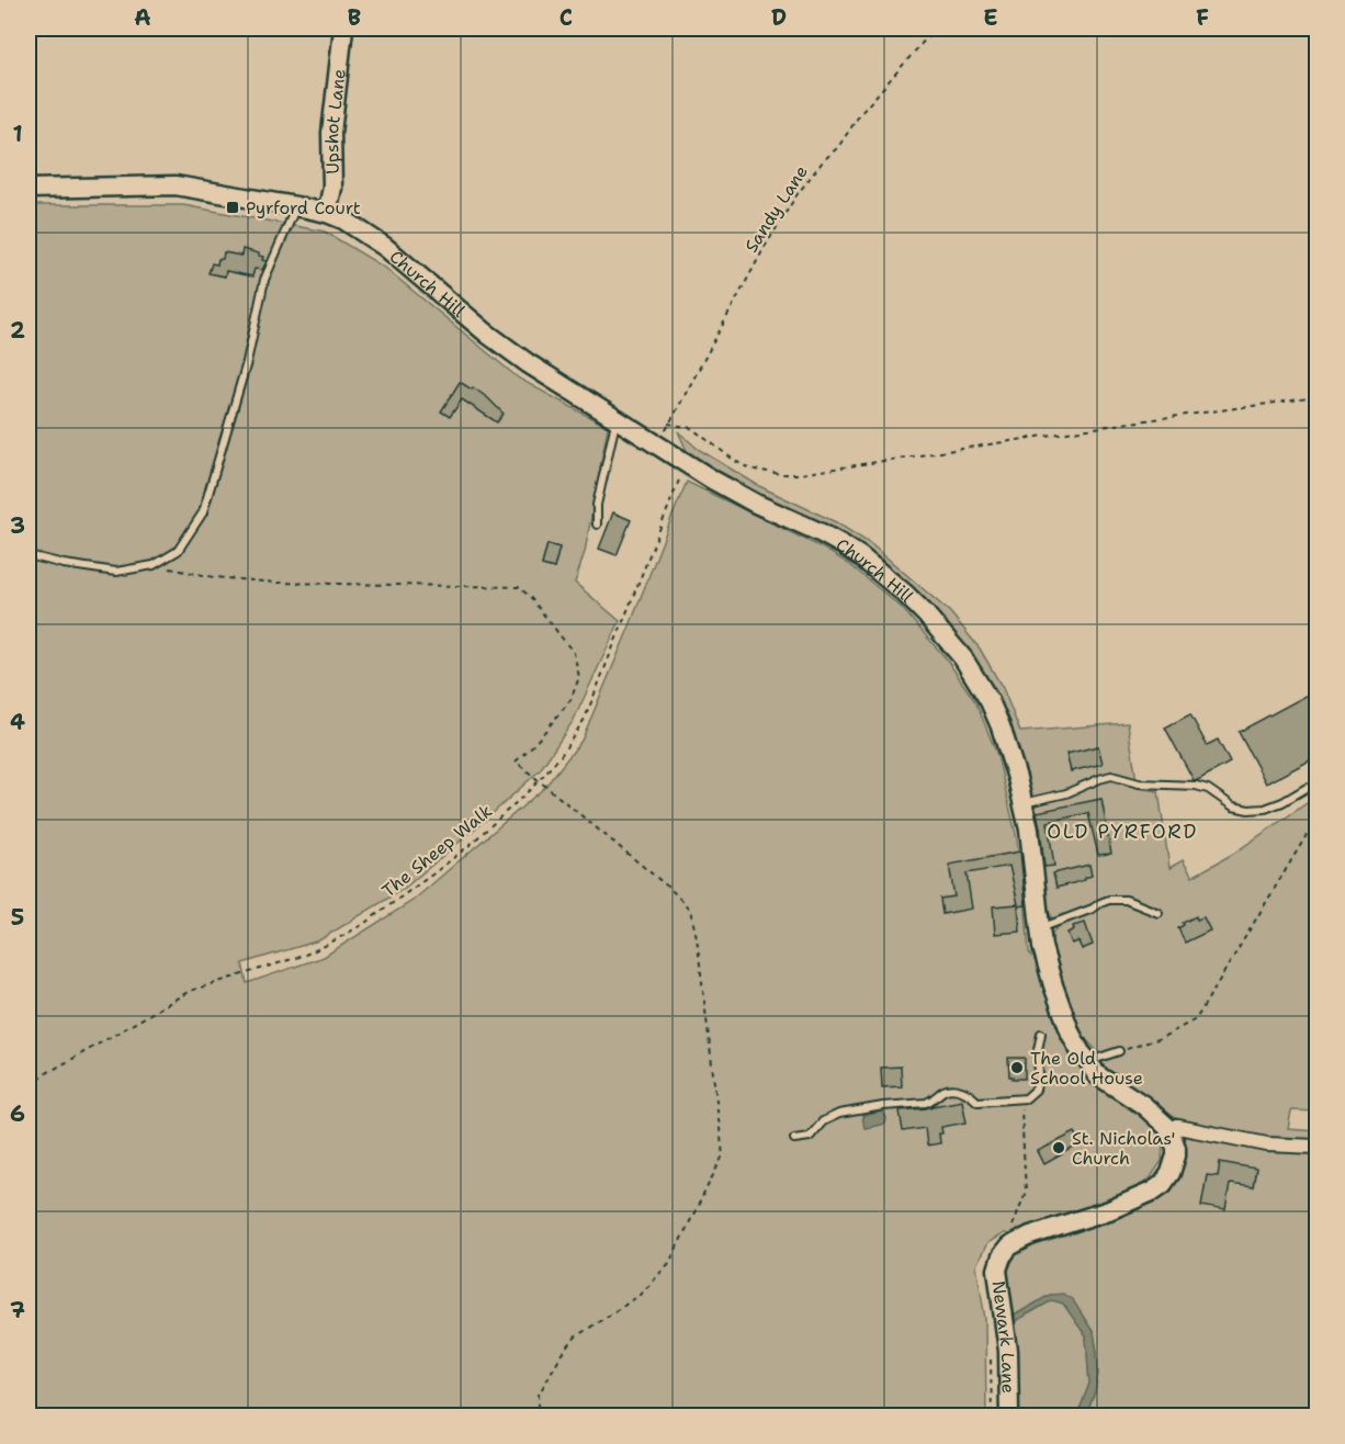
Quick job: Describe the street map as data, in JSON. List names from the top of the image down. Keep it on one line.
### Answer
{"streets":{"main road":["Upshot Lane","Church Hill","Newark Lane"],"path":["Sandy Lane","The Sheep Walk"]},"crossings":[["Upshot Lane","Church Hill"],["Church Hill","The Sheep Walk"],["Church Hill","Newark Lane"]],"districts":["OLD PYRFORD"],"places":{"transit":["Pyrford Court"],"other":["The Old School House","St. Nicholas' Church"]},"grid":{"columns":["A","B","C","D","E","F"],"rows":["1","2","3","4","5","6","7"]}}
